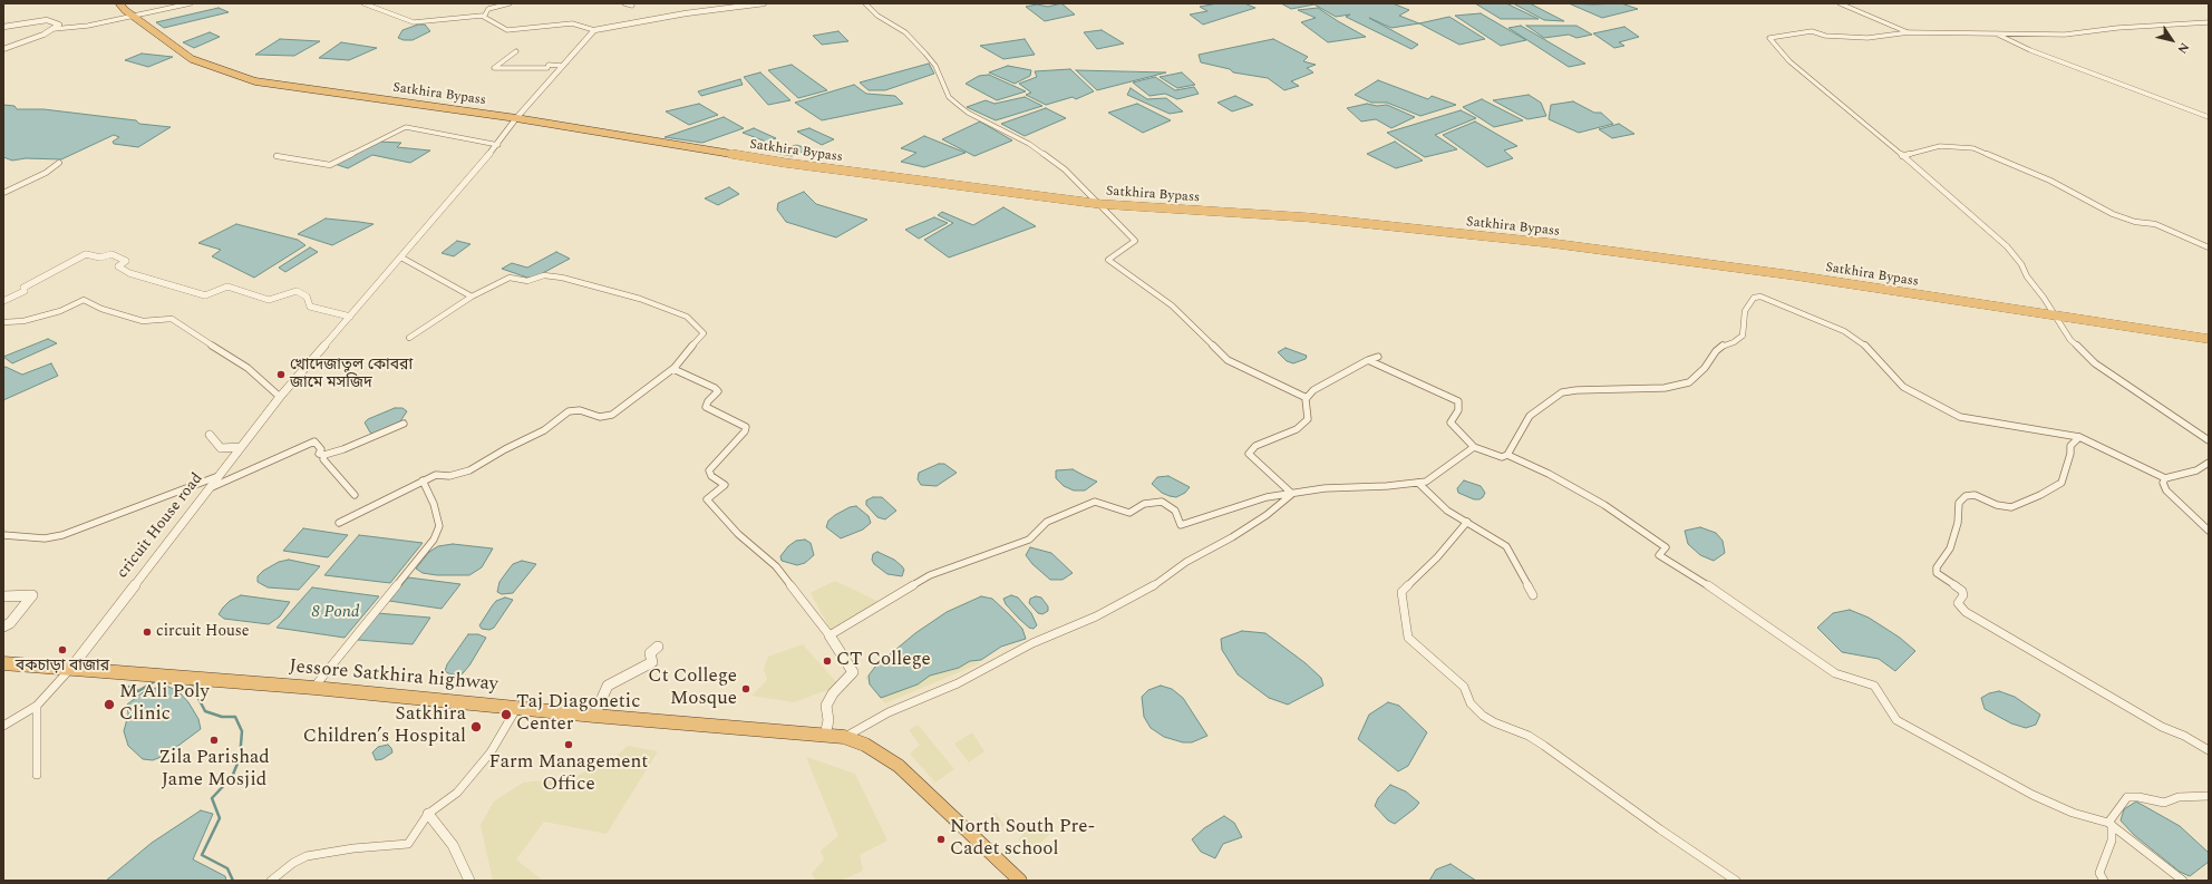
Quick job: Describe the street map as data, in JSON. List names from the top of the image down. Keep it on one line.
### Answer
{"streets":{"highway":["Satkhira Bypass","Jessore Satkhira highway"],"street":["cricuit House road"]},"crossings":[["Satkhira Bypass","cricuit House road"],["cricuit House road","Jessore Satkhira highway"]],"water":["8 Pond"],"places":["খোদেজাতুল কোবরা জামে মসজিদ","circuit House","বকচাড়া বাজার","CT College","Ct College Mosque","M Ali Poly Clinic","Taj Diagonetic Center","Satkhira Children’s Hospital","Zila Parishad Jame Mosjid","Farm Management Office","North South Pre- Cadet school"],"north":"bottom right"}
